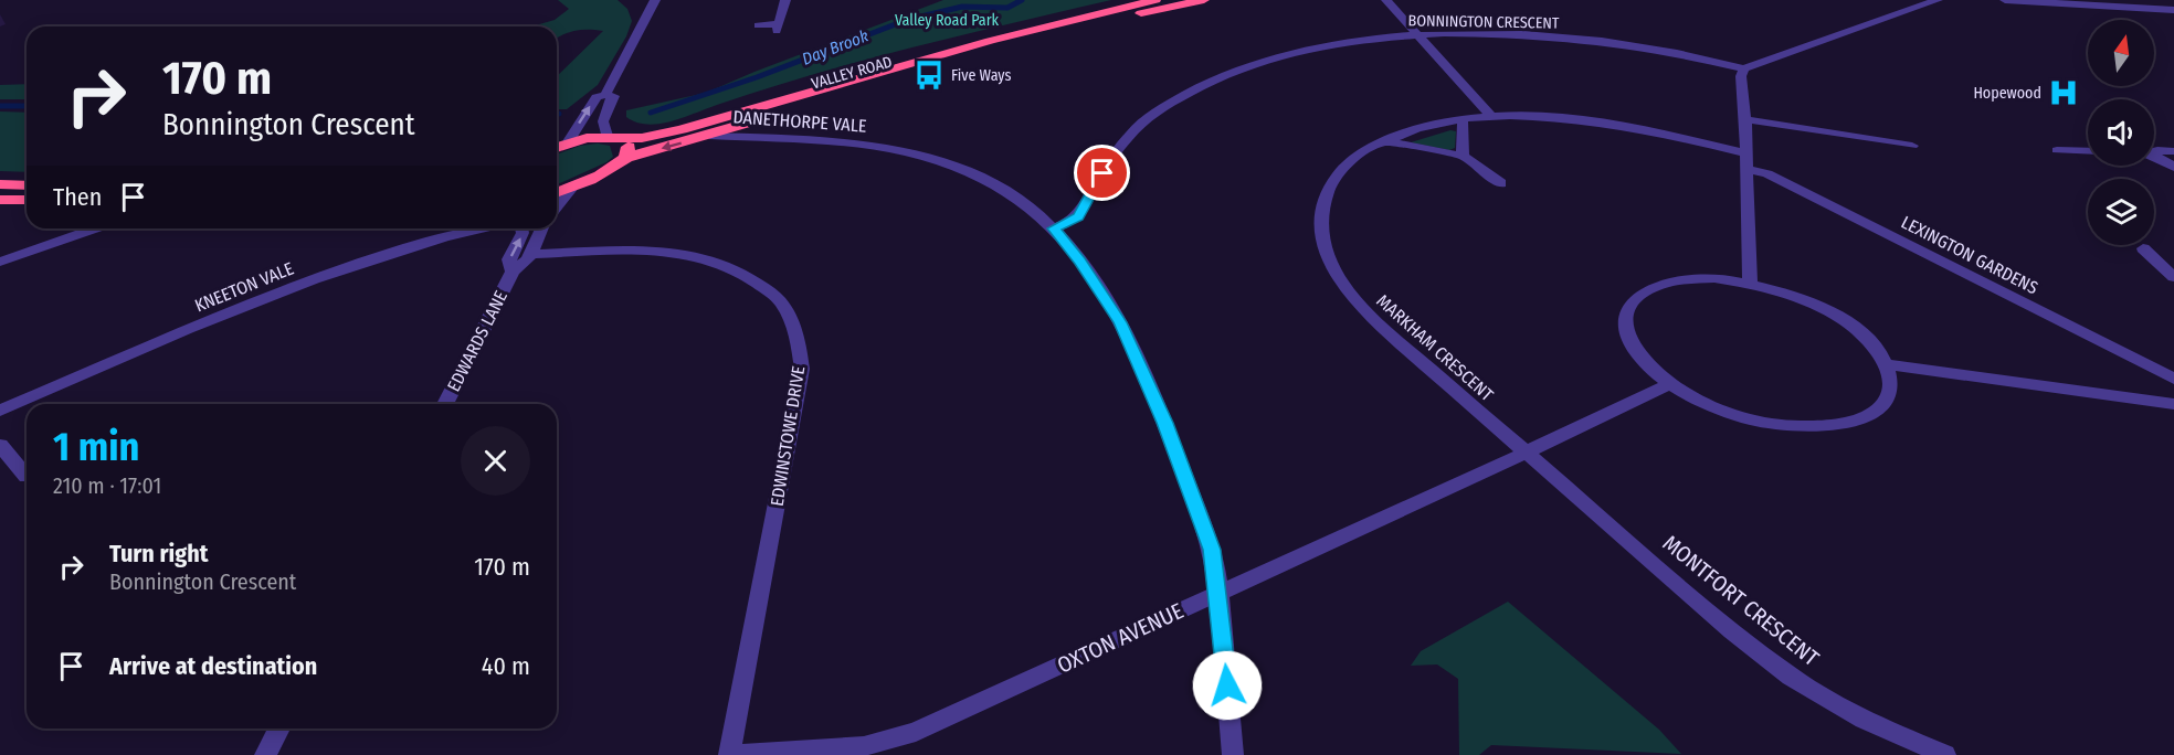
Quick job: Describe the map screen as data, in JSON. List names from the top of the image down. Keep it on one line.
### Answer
{"streets":{"highway":["VALLEY ROAD"],"street":["BONNINGTON CRESCENT","DANETHORPE VALE","LEXINGTON GARDENS","KNEETON VALE","EDWARDS LANE","MARKHAM CRESCENT","EDWINSTOWE DRIVE","MONTFORT CRESCENT","OXTON AVENUE"]},"crossings":[["BONNINGTON CRESCENT","DANETHORPE VALE"],["VALLEY ROAD","DANETHORPE VALE"],["DANETHORPE VALE","OXTON AVENUE"],["EDWARDS LANE","EDWINSTOWE DRIVE"],["MARKHAM CRESCENT","MONTFORT CRESCENT"],["MARKHAM CRESCENT","OXTON AVENUE"],["MONTFORT CRESCENT","OXTON AVENUE"]],"water":["Day Brook"],"parks":["Valley Road Park"],"places":{"bus stop":["Five Ways"],"hospital":["Hopewood"]},"north":"top","page":{"turn":["170 m","Bonnington Crescent"],"then":"Then","heading":["1 min","210 m · 17:01"],"list":[{"name":"Turn right","note":"Bonnington Crescent","value":"170 m"},{"name":"Arrive at destination","value":"40 m"}]}}
